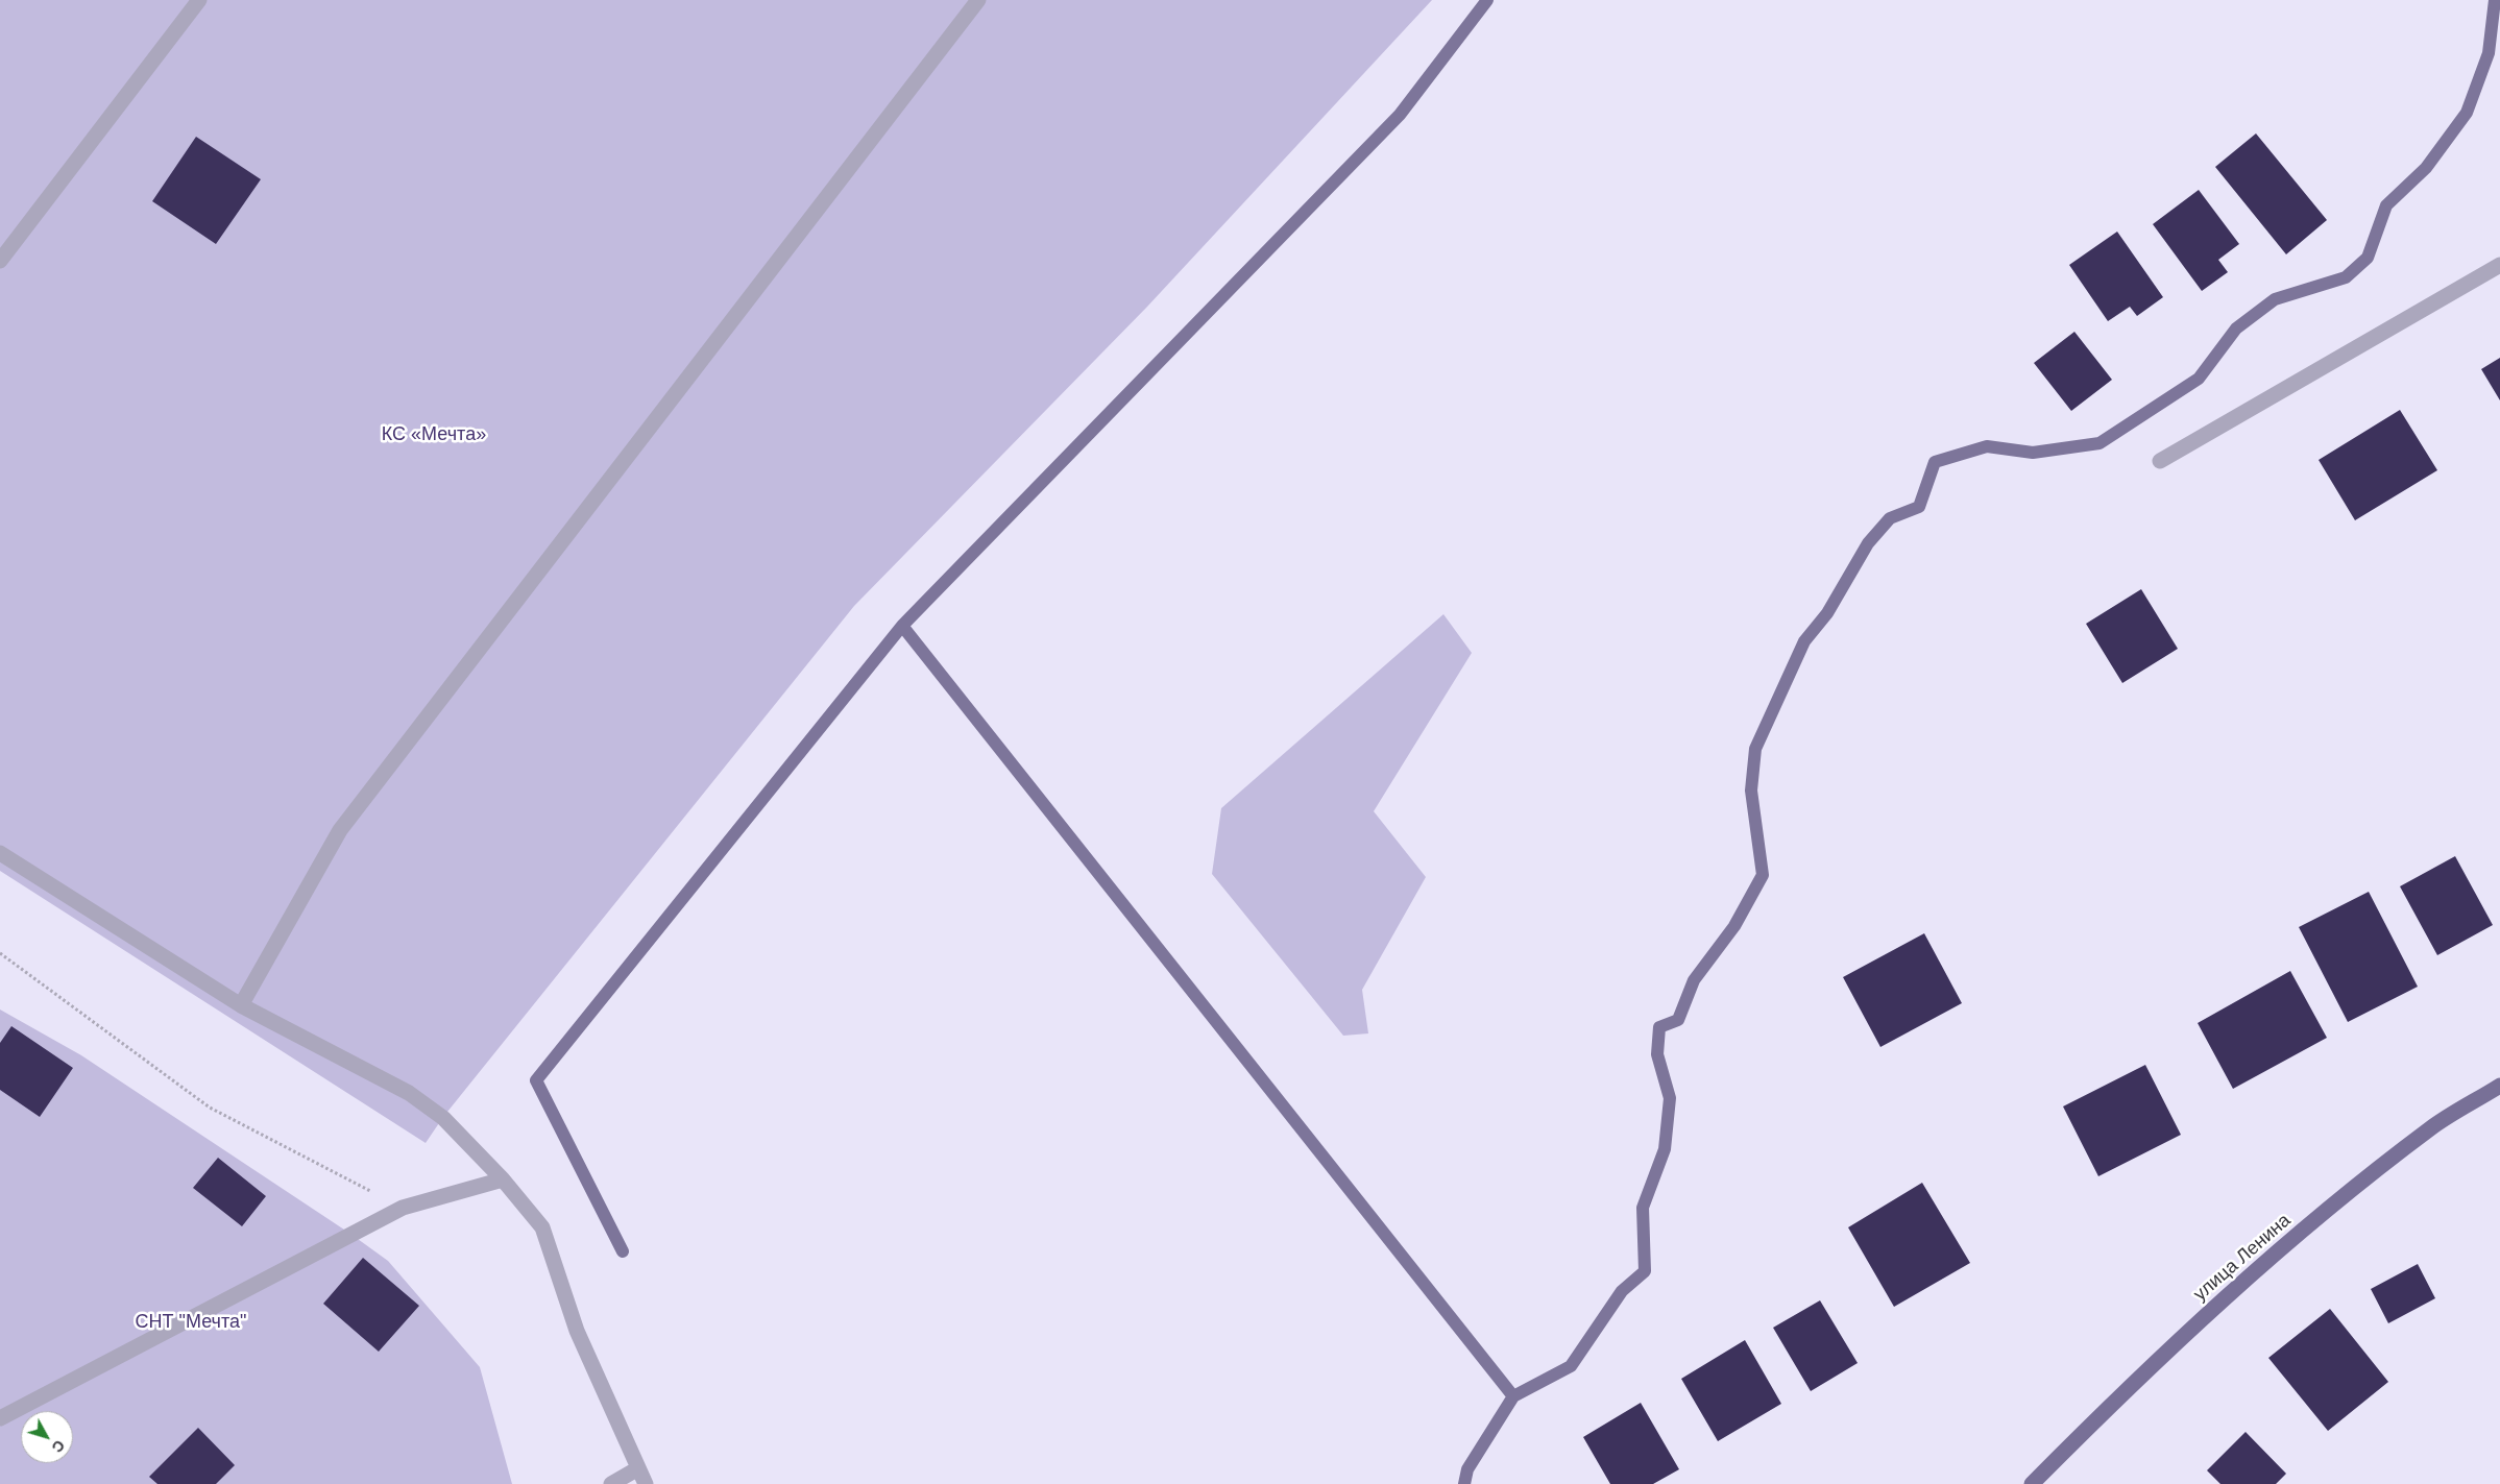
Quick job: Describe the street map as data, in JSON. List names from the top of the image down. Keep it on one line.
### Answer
{"streets":{"main road":["улица Ленина"]},"parks":["КС «Мечта»","СНТ \"Мечта\""],"north":"bottom right"}
